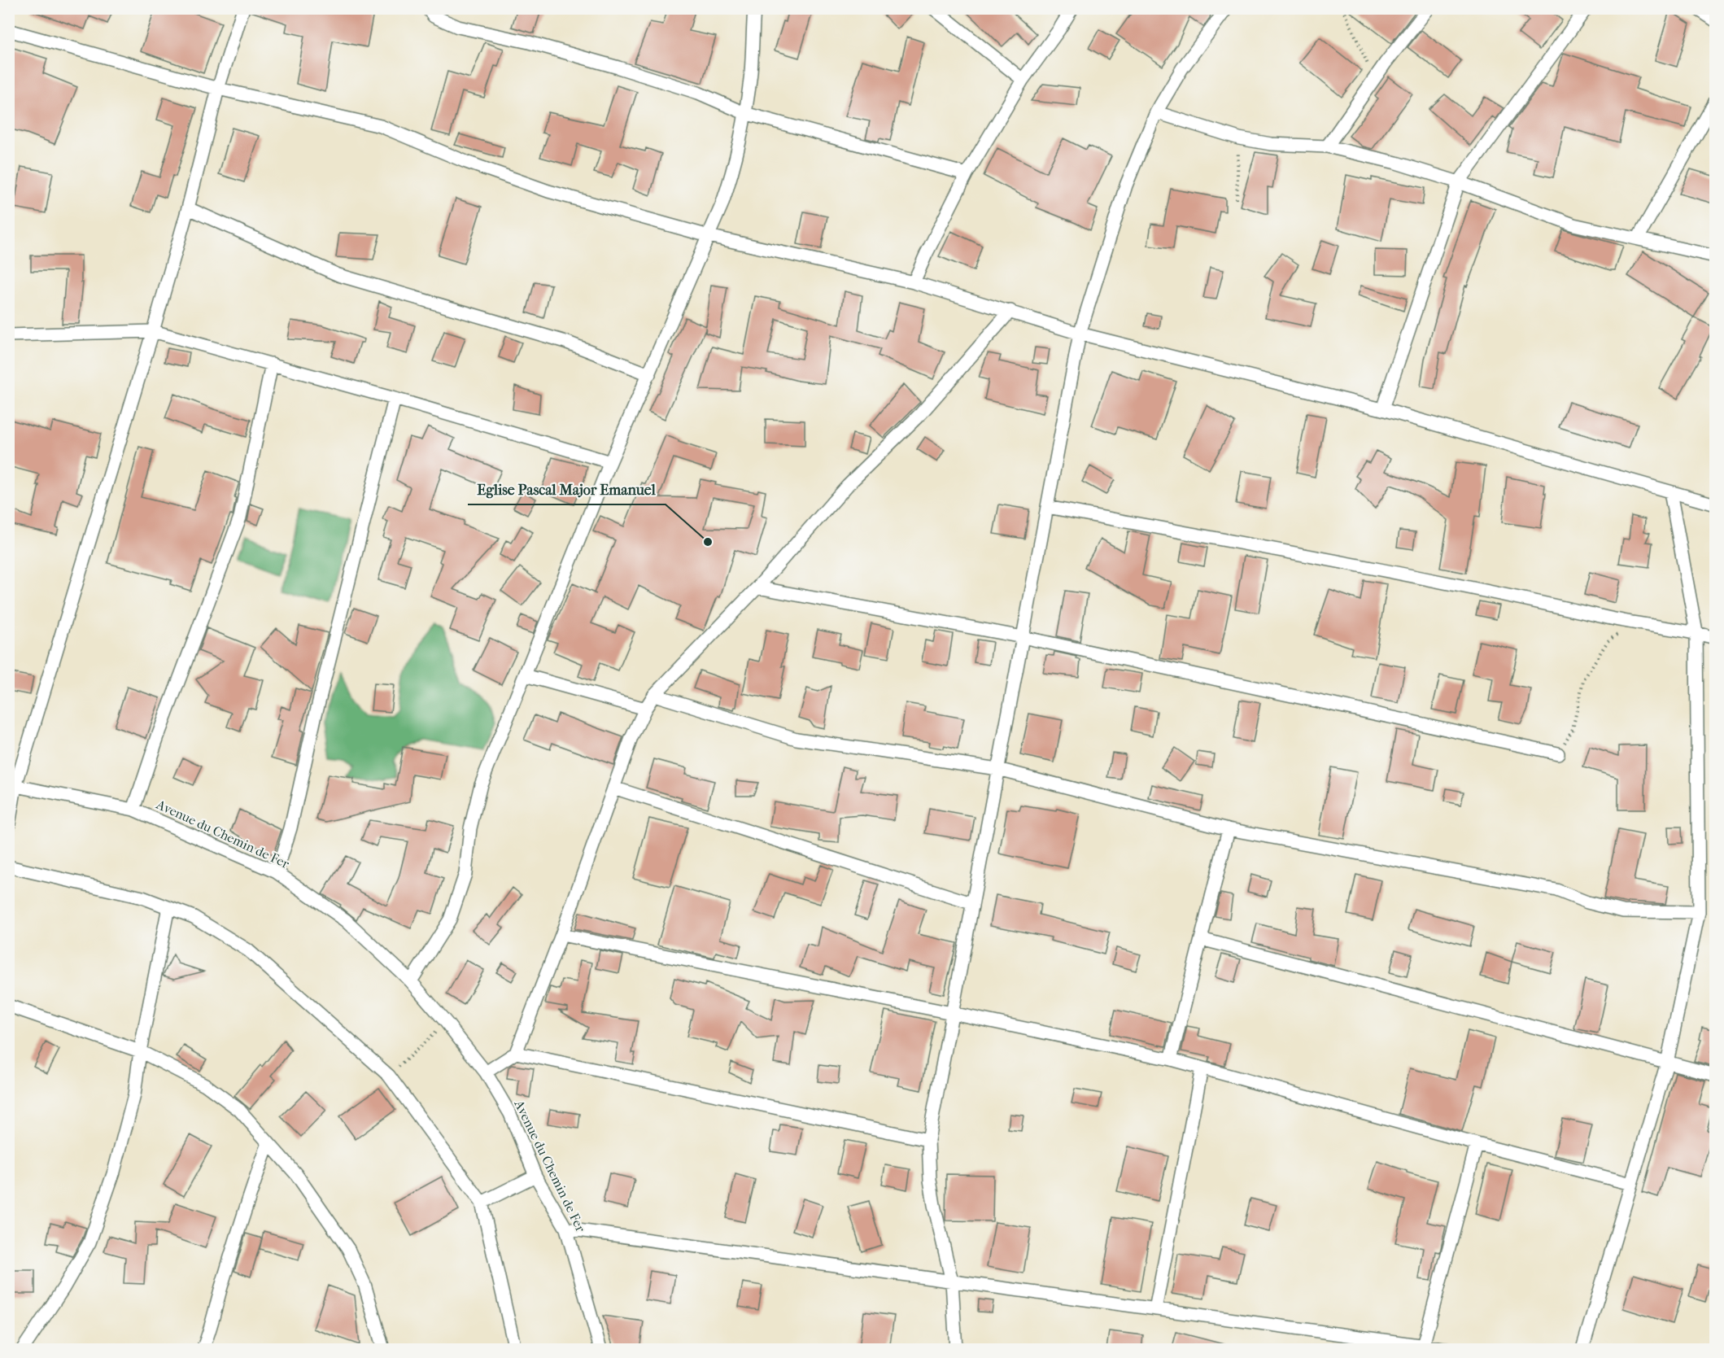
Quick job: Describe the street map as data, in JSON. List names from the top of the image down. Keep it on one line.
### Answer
{"streets":{"street":["Avenue du Chemin de Fer"]},"places":["Eglise Pascal Major Emanuel"]}
